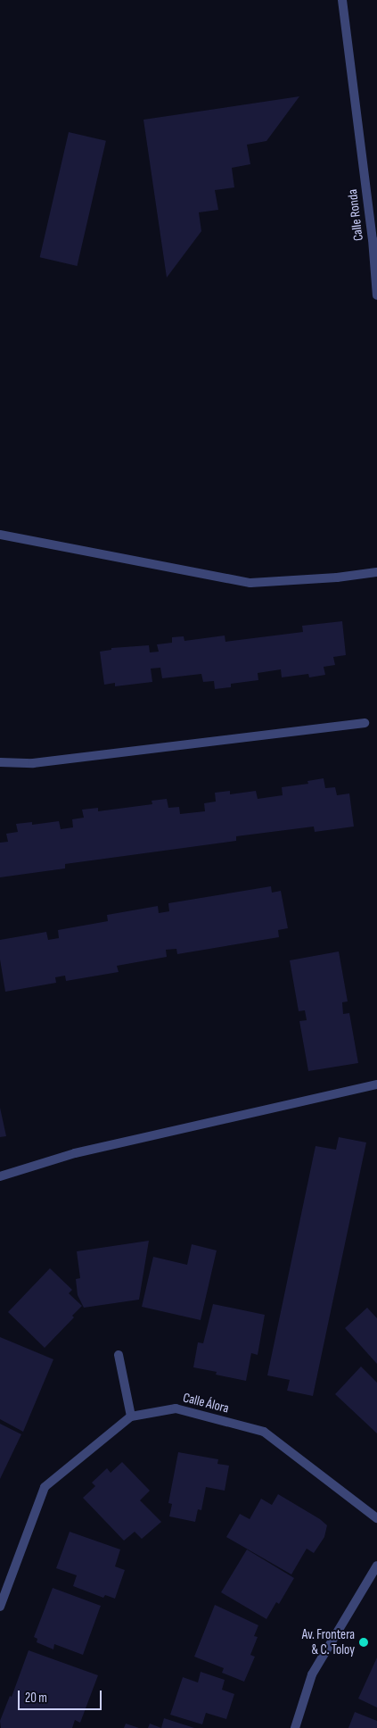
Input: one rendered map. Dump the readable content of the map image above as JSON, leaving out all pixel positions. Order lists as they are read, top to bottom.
{
  "streets": {
    "street": ["Calle Ronda", "Calle Álora"]
  },
  "places": ["Av. Frontera & C. Toloy"],
  "scale_bar": "20 m"
}
